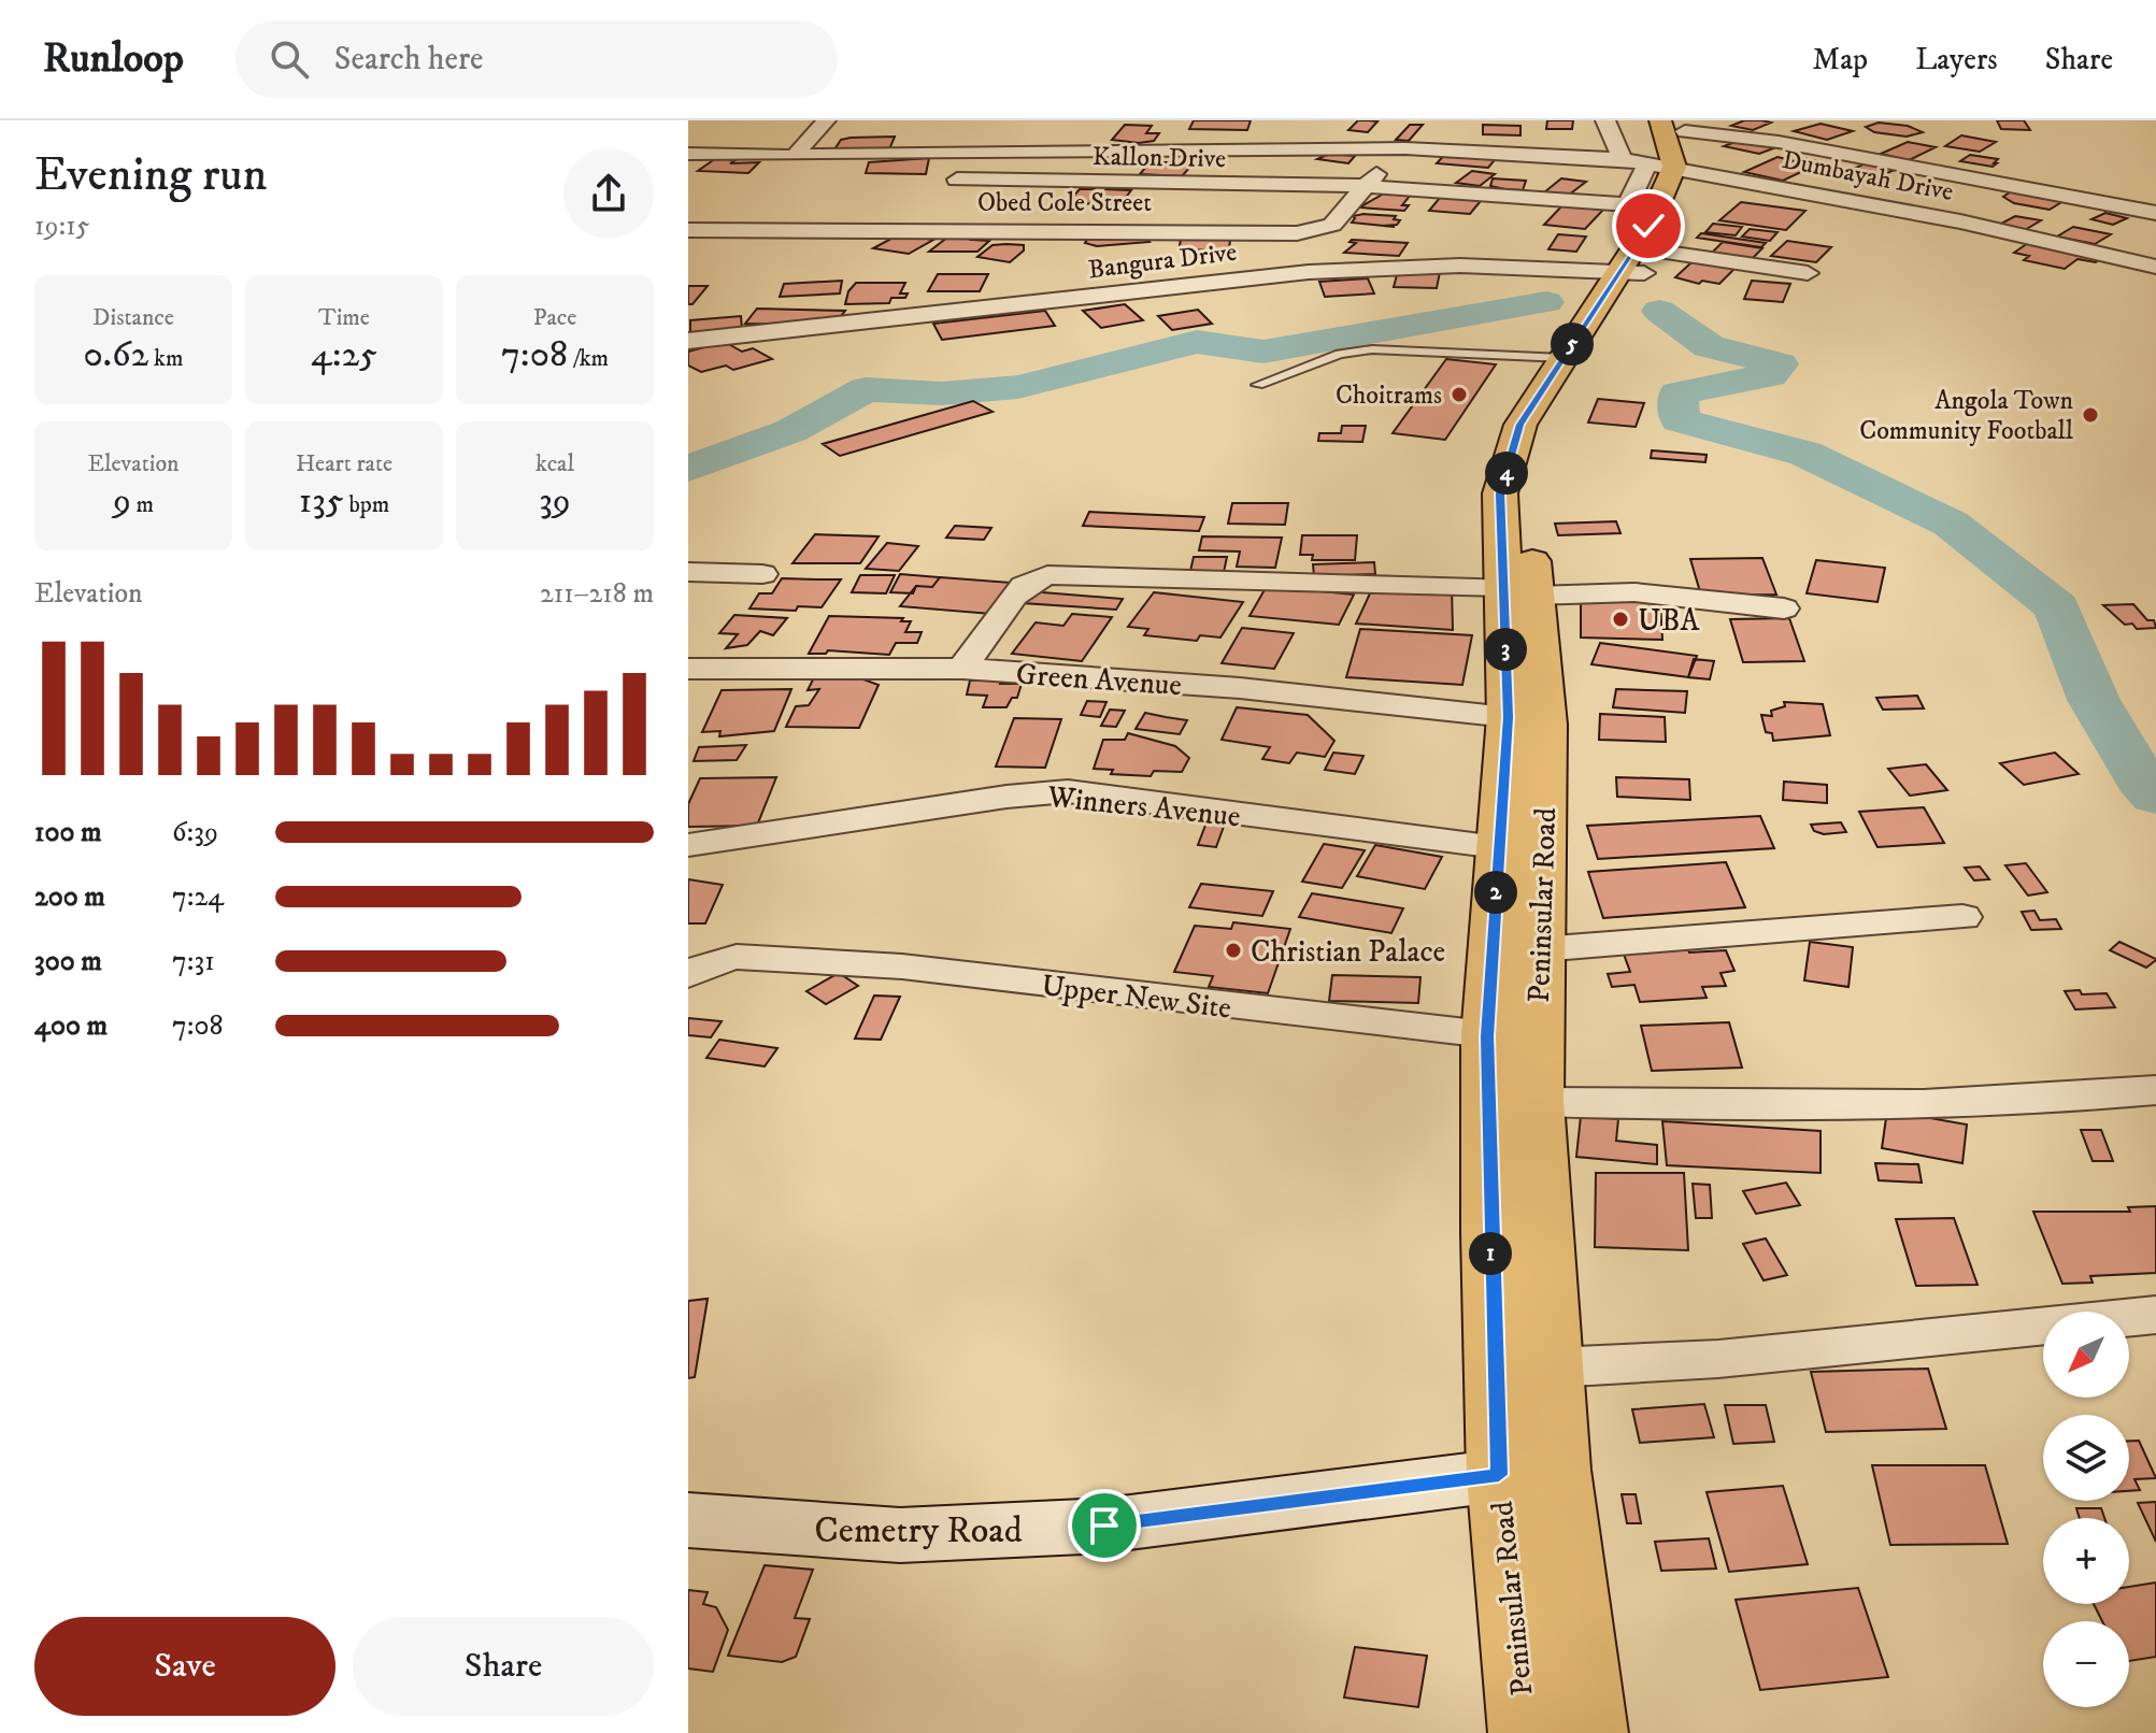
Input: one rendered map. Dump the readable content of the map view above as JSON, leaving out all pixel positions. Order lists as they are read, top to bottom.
{
  "streets": {
    "main road": ["Peninsular Road"],
    "street": [
      "Kallon Drive",
      "Dumbayah Drive",
      "Obed Cole Street",
      "Bangura Drive",
      "Green Avenue",
      "Winners Avenue",
      "Upper New Site",
      "Cemetry Road"
    ]
  },
  "crossings": [
    ["Kallon Drive", "Dumbayah Drive"],
    ["Kallon Drive", "Obed Cole Street"],
    ["Kallon Drive", "Peninsular Road"],
    ["Dumbayah Drive", "Obed Cole Street"],
    ["Dumbayah Drive", "Peninsular Road"],
    ["Bangura Drive", "Peninsular Road"],
    ["Green Avenue", "Peninsular Road"],
    ["Winners Avenue", "Peninsular Road"],
    ["Peninsular Road", "Upper New Site"],
    ["Peninsular Road", "Cemetry Road"]
  ],
  "places": [
    "Choitrams",
    "Angola Town Community Football",
    "UBA",
    "Christian Palace"
  ],
  "north": "bottom left",
  "page": {
    "header": "Runloop",
    "search": "Search here",
    "nav": ["Map", "Layers", "Share"],
    "heading": ["Evening run", "19:15"],
    "stats": [
      ["Distance", "0.62 km"],
      ["Time", "4:25"],
      ["Pace", "7:08 /km"],
      ["Elevation", "9 m"],
      ["Heart rate", "135 bpm"],
      ["kcal", "39"]
    ],
    "pins": [
      "5",
      "4",
      "3",
      "2",
      "1"
    ],
    "chart": ["Elevation", "211–218 m"],
    "list": [
      {
        "name": "100 m",
        "note": "6:39"
      },
      {
        "name": "200 m",
        "note": "7:24"
      },
      {
        "name": "300 m",
        "note": "7:31"
      },
      {
        "name": "400 m",
        "note": "7:08"
      }
    ],
    "map_buttons": ["+", "−"],
    "buttons": ["Save", "Share"]
  }
}
